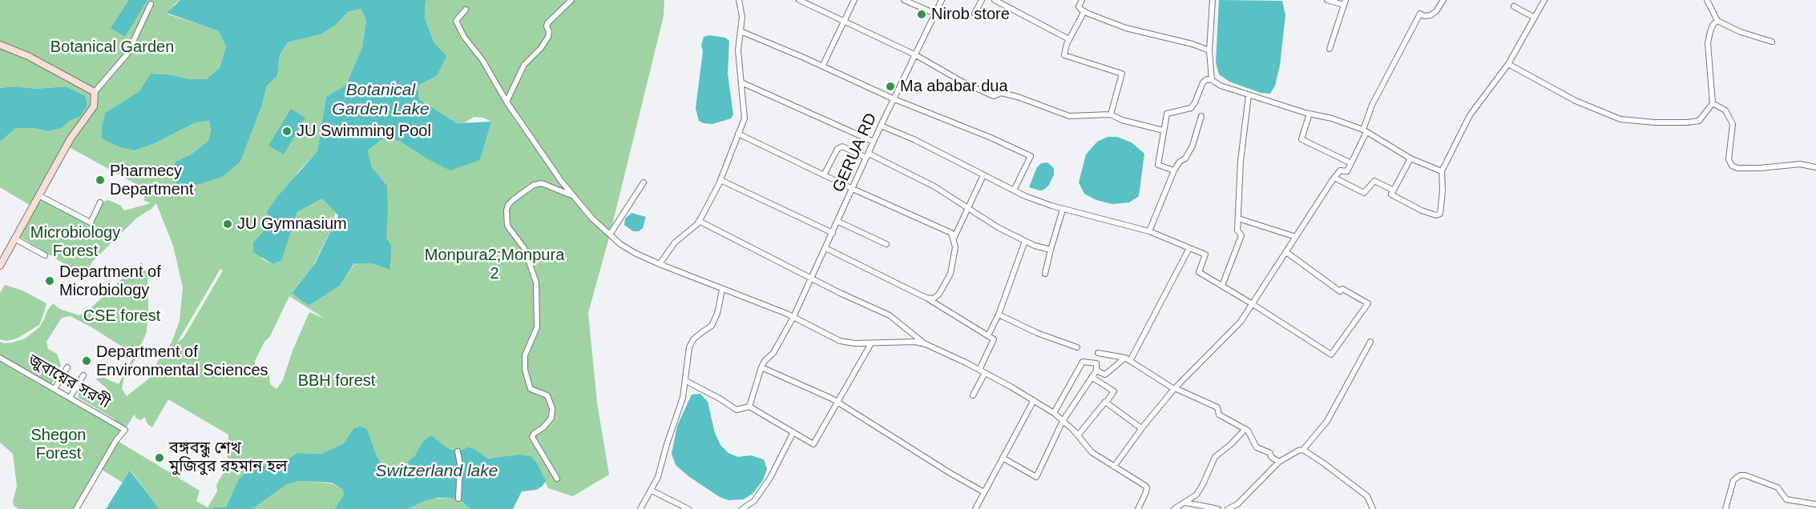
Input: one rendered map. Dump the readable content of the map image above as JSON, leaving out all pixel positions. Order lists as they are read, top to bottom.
{
  "streets": {
    "street": ["GERUA RD", "জুবায়ের সরণী"]
  },
  "water": ["Botanical Garden Lake", "Switzerland lake"],
  "parks": [
    "Botanical Garden",
    "Microbiology Forest",
    "Monpura2;Monpura 2",
    "CSE forest",
    "BBH forest",
    "Shegon Forest"
  ],
  "places": [
    "Nirob store",
    "Ma ababar dua",
    "JU Swimming Pool",
    "Pharmecy Department",
    "JU Gymnasium",
    "Department of Microbiology",
    "Department of Environmental Sciences",
    "বঙ্গবন্ধু শেখ মুজিবুর রহমান হল"
  ]
}
